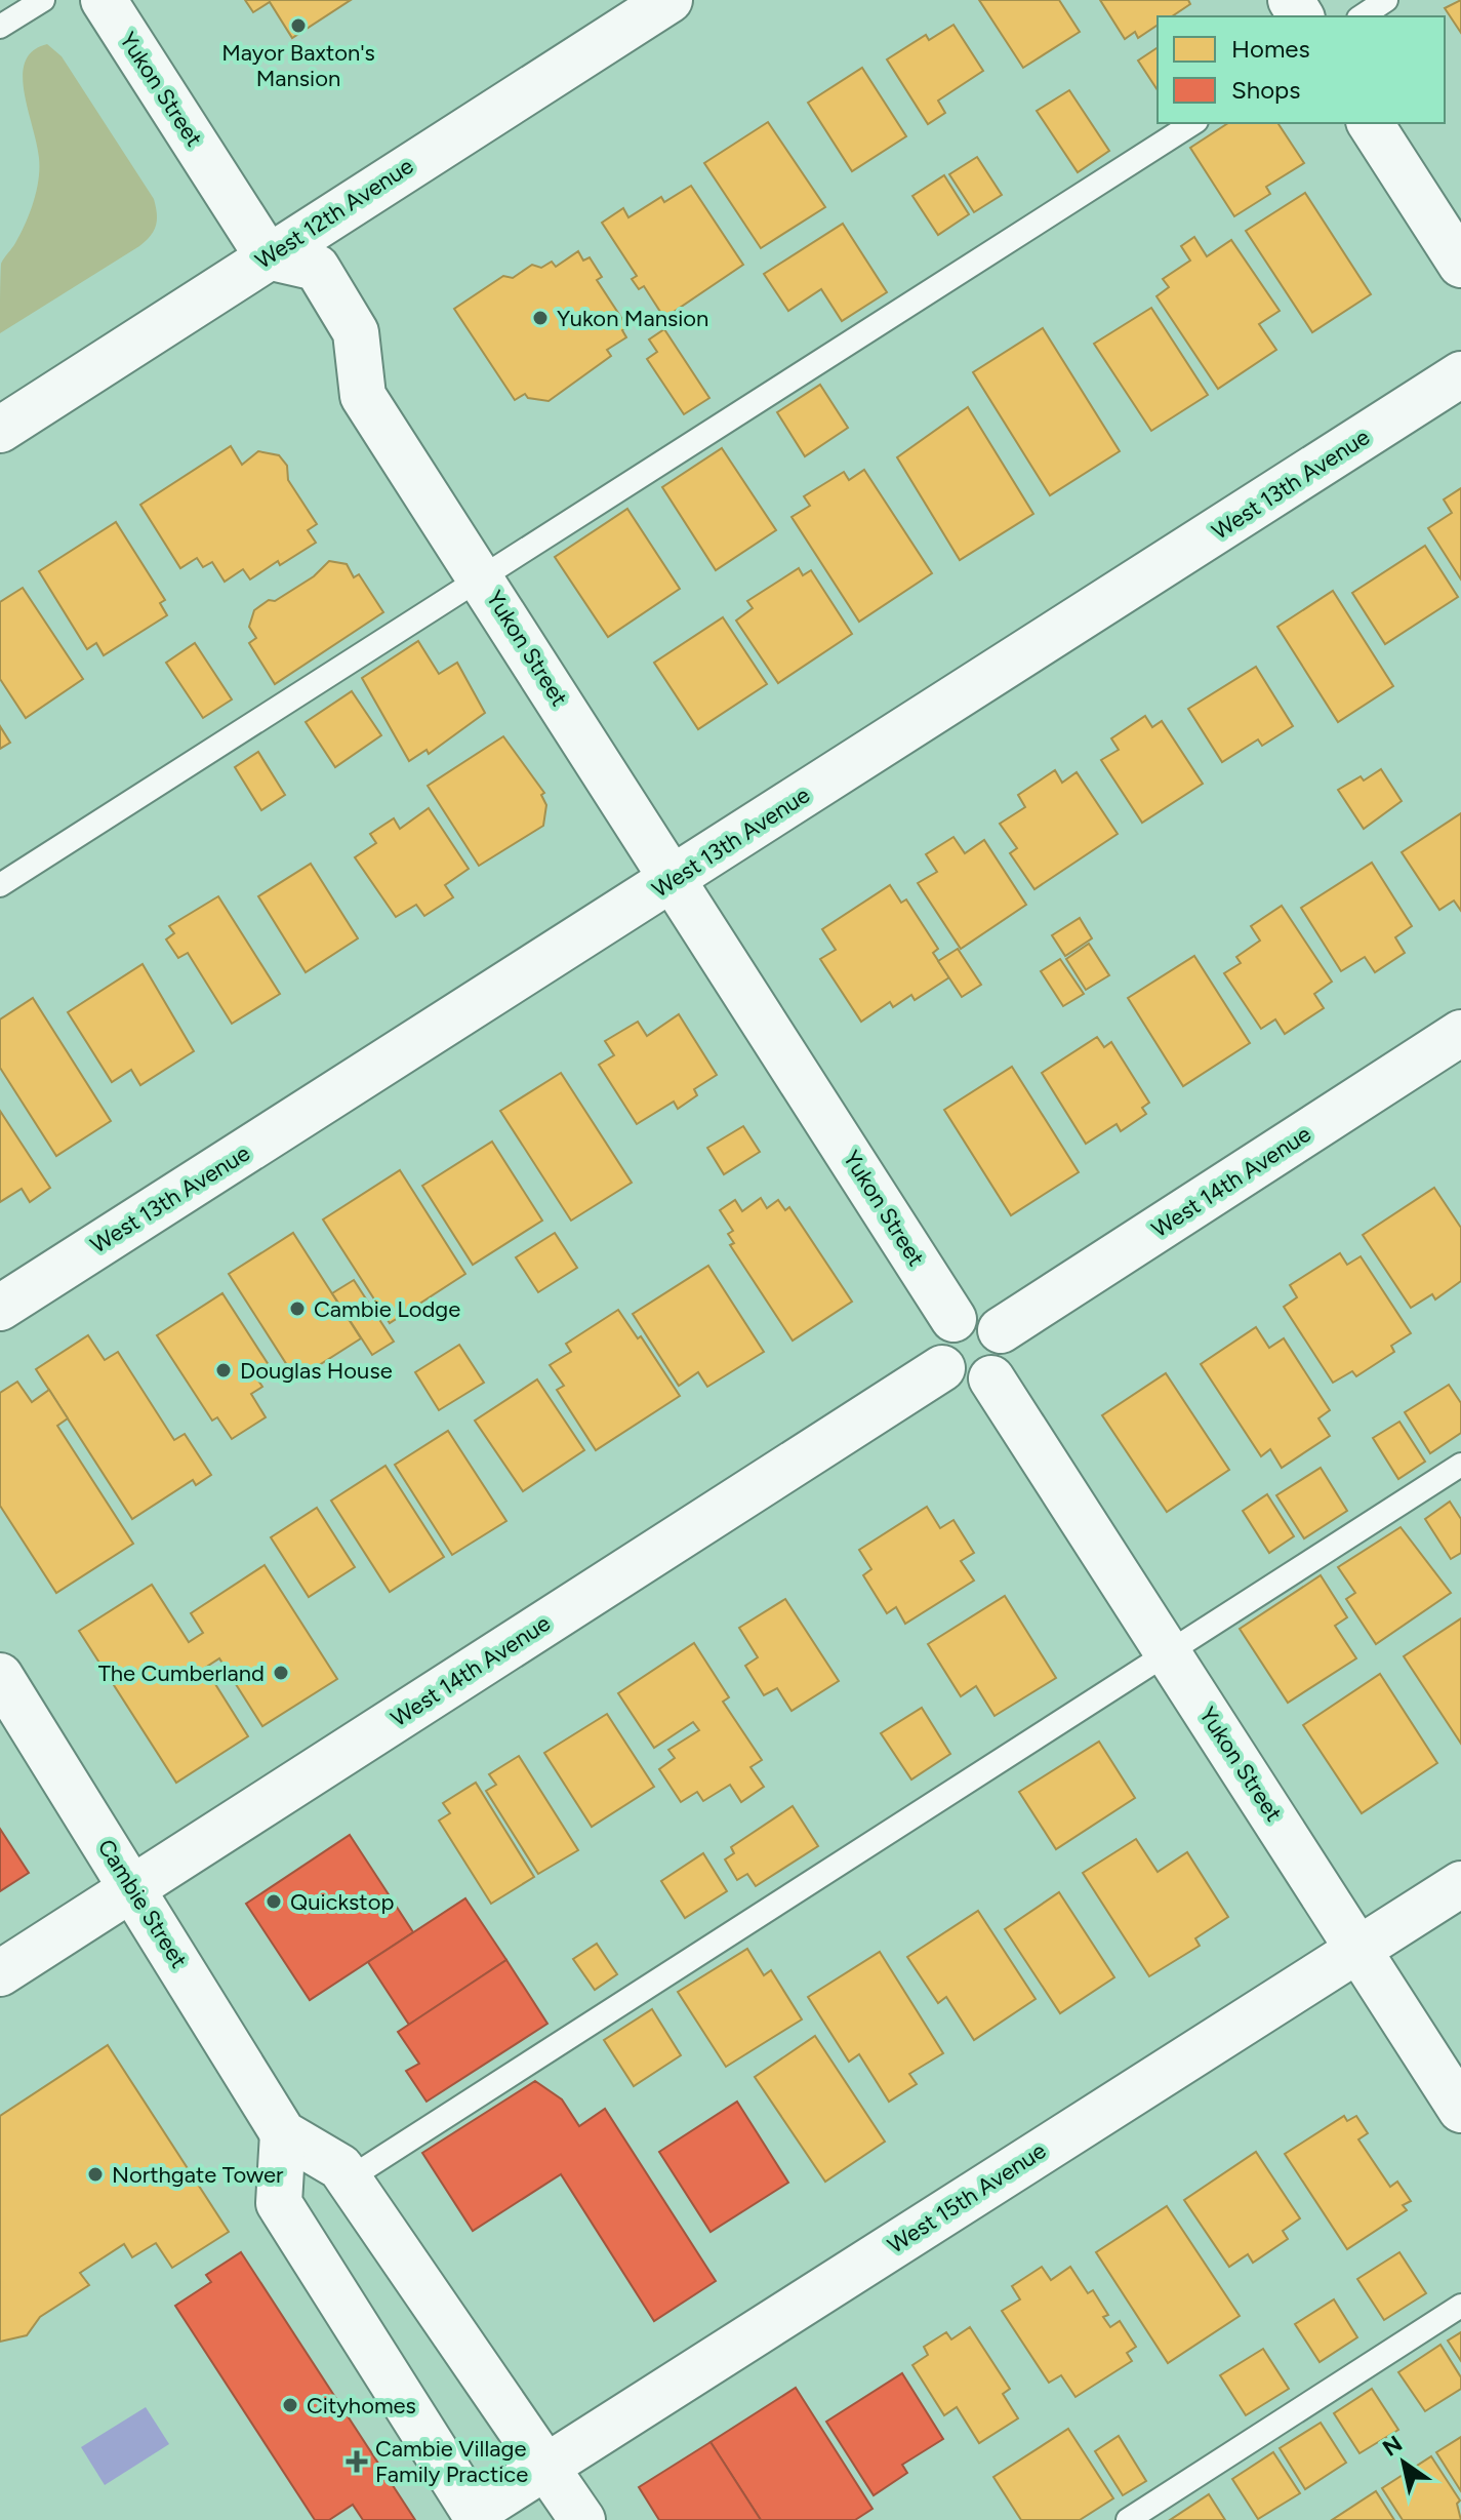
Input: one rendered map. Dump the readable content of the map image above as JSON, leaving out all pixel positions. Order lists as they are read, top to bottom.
{
  "streets": {
    "street": [
      "Yukon Street",
      "West 12th Avenue",
      "West 13th Avenue",
      "West 14th Avenue",
      "Cambie Street",
      "West 15th Avenue"
    ]
  },
  "crossings": [
    ["Yukon Street", "West 12th Avenue"],
    ["Yukon Street", "West 13th Avenue"],
    ["Yukon Street", "West 14th Avenue"],
    ["Yukon Street", "West 15th Avenue"],
    ["West 14th Avenue", "Cambie Street"],
    ["Cambie Street", "West 15th Avenue"]
  ],
  "places": {
    "other": [
      "Mayor Baxton's Mansion",
      "Yukon Mansion",
      "Cambie Lodge",
      "Douglas House",
      "The Cumberland",
      "Quickstop",
      "Northgate Tower",
      "Cityhomes"
    ],
    "health": ["Cambie Village Family Practice"]
  },
  "legend": ["Homes", "Shops"],
  "north": "top left"
}
